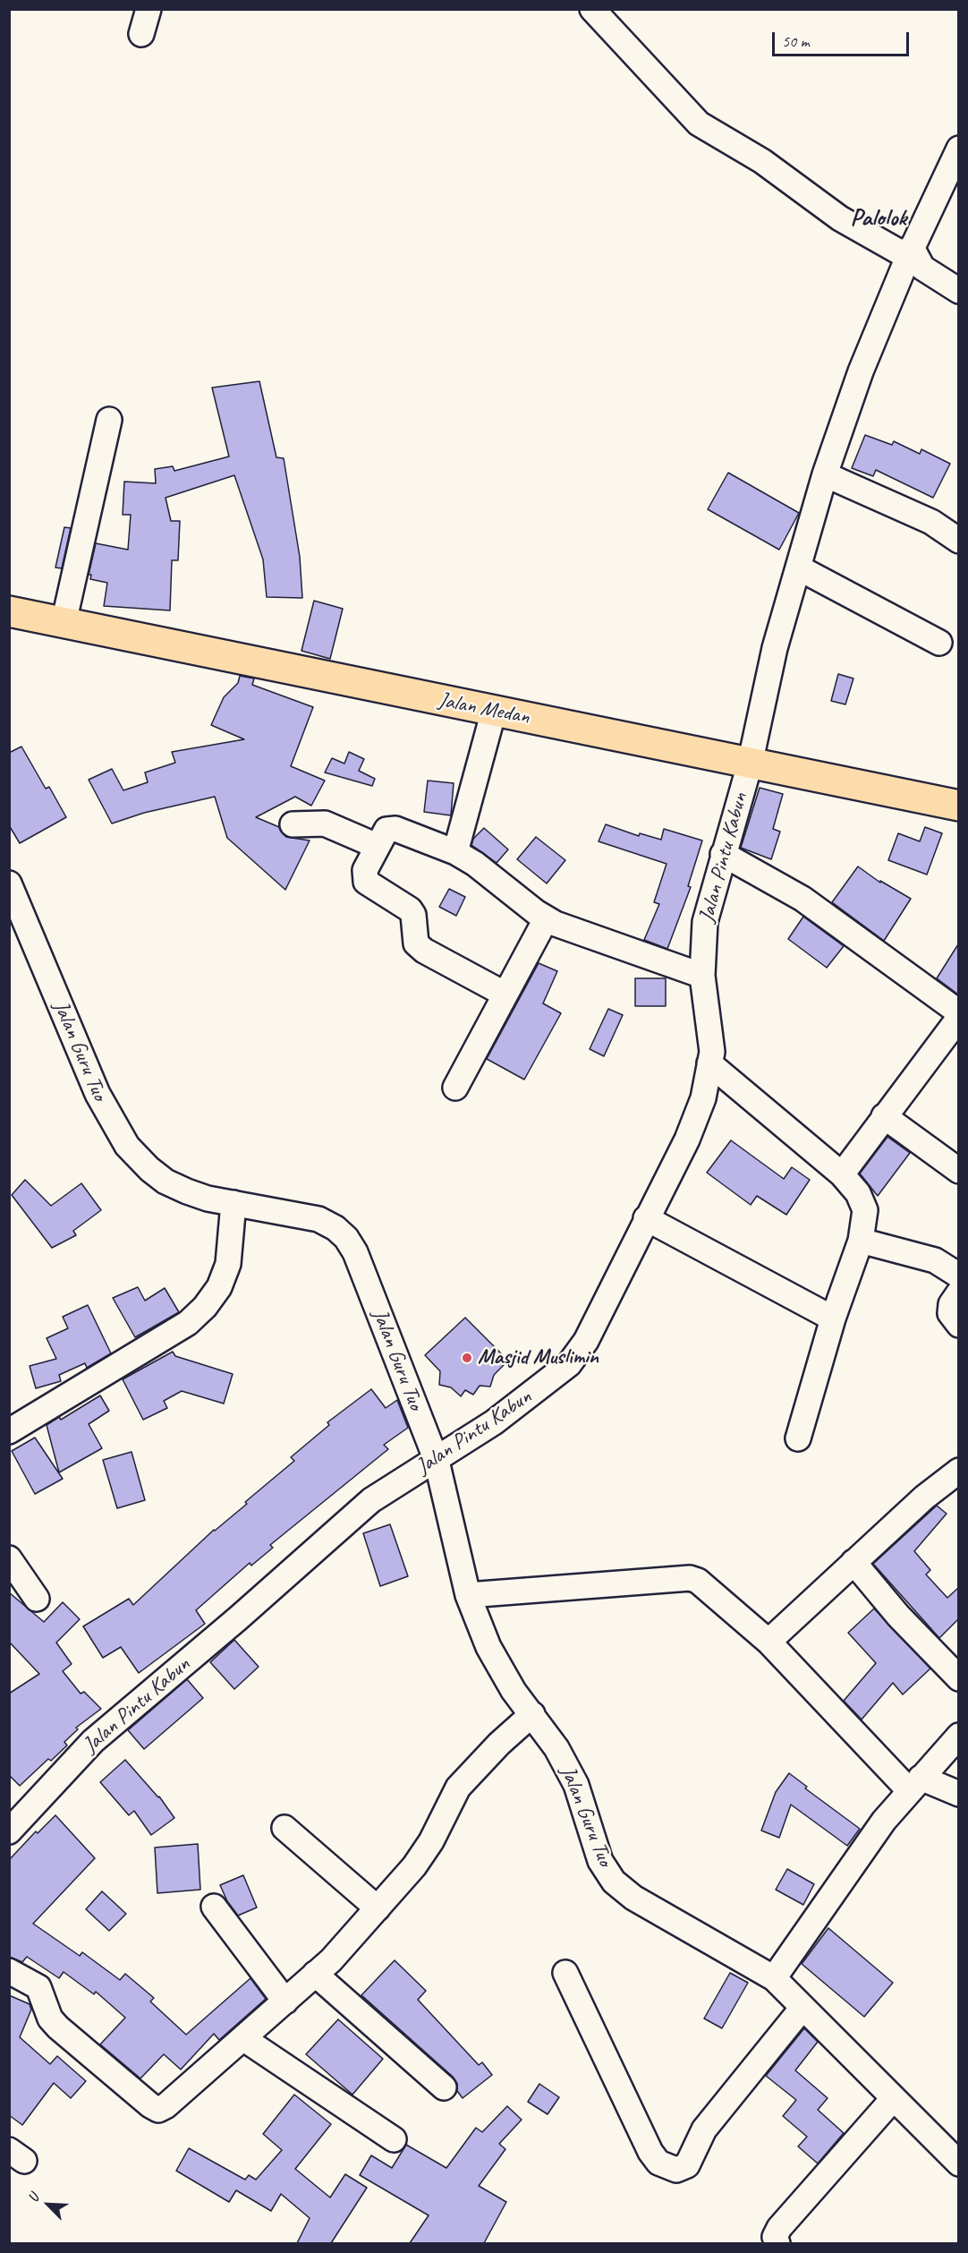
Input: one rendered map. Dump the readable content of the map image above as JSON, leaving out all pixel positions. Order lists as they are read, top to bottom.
{
  "streets": {
    "main road": ["Jalan Medan"],
    "street": ["Jalan Pintu Kabun", "Jalan Guru Tuo"]
  },
  "crossings": [
    ["Jalan Medan", "Jalan Pintu Kabun"],
    ["Jalan Pintu Kabun", "Jalan Guru Tuo"]
  ],
  "districts": ["Palolok"],
  "places": ["Masjid Muslimin"],
  "scale_bar": "50 m",
  "north": "top left"
}
